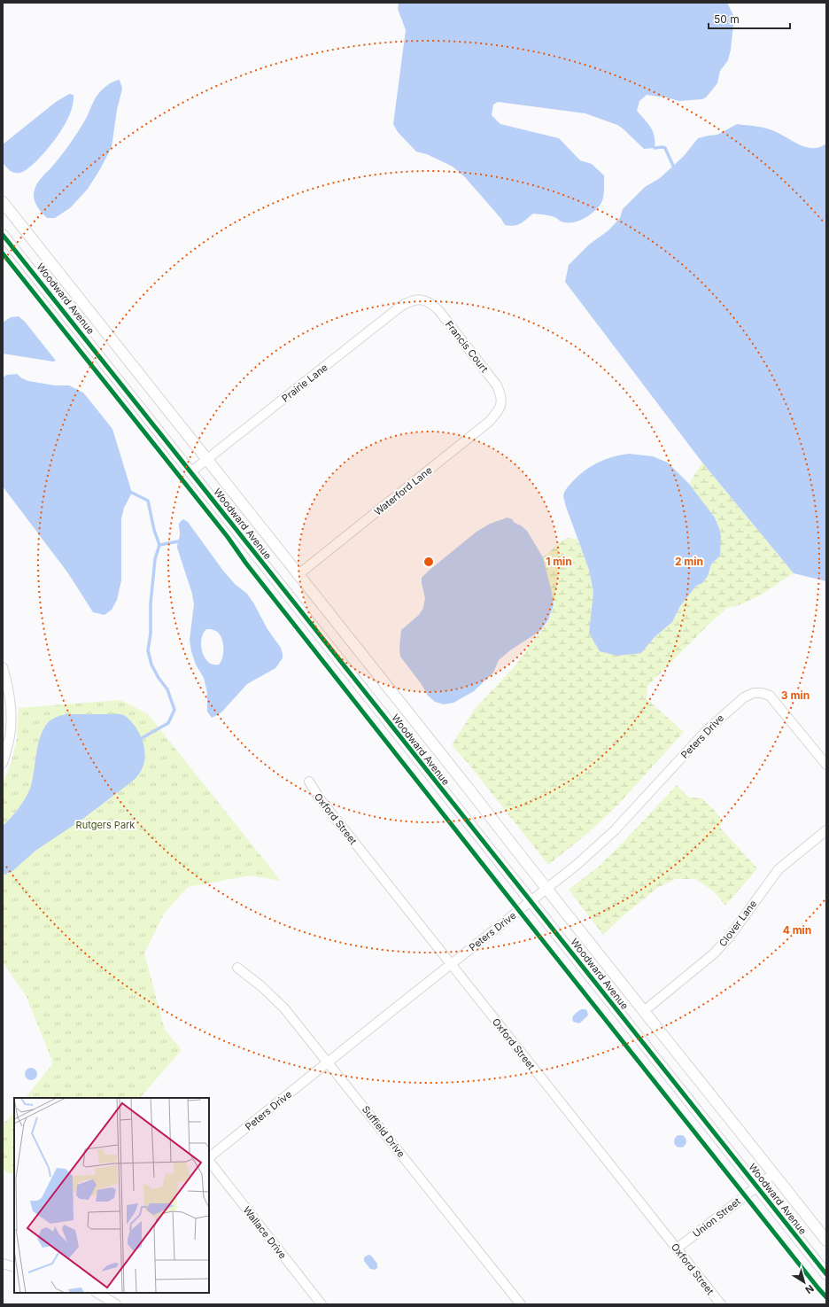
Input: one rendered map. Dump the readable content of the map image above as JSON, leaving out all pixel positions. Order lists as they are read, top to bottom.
{
  "streets": {
    "street": [
      "Woodward Avenue",
      "Francis Court",
      "Prairie Lane",
      "Waterford Lane",
      "Peters Drive",
      "Oxford Street",
      "Clover Lane",
      "Suffield Drive",
      "Union Street",
      "Wallace Drive"
    ]
  },
  "crossings": [
    ["Woodward Avenue", "Prairie Lane"],
    ["Woodward Avenue", "Waterford Lane"],
    ["Woodward Avenue", "Peters Drive"],
    ["Woodward Avenue", "Clover Lane"],
    ["Woodward Avenue", "Union Street"],
    ["Francis Court", "Prairie Lane"],
    ["Francis Court", "Waterford Lane"],
    ["Peters Drive", "Oxford Street"],
    ["Peters Drive", "Suffield Drive"],
    ["Oxford Street", "Union Street"]
  ],
  "parks": ["Rutgers Park"],
  "scale_bar": "50 m",
  "north": "bottom right",
  "rings": [
    "1 min",
    "2 min",
    "3 min",
    "4 min"
  ]
}
